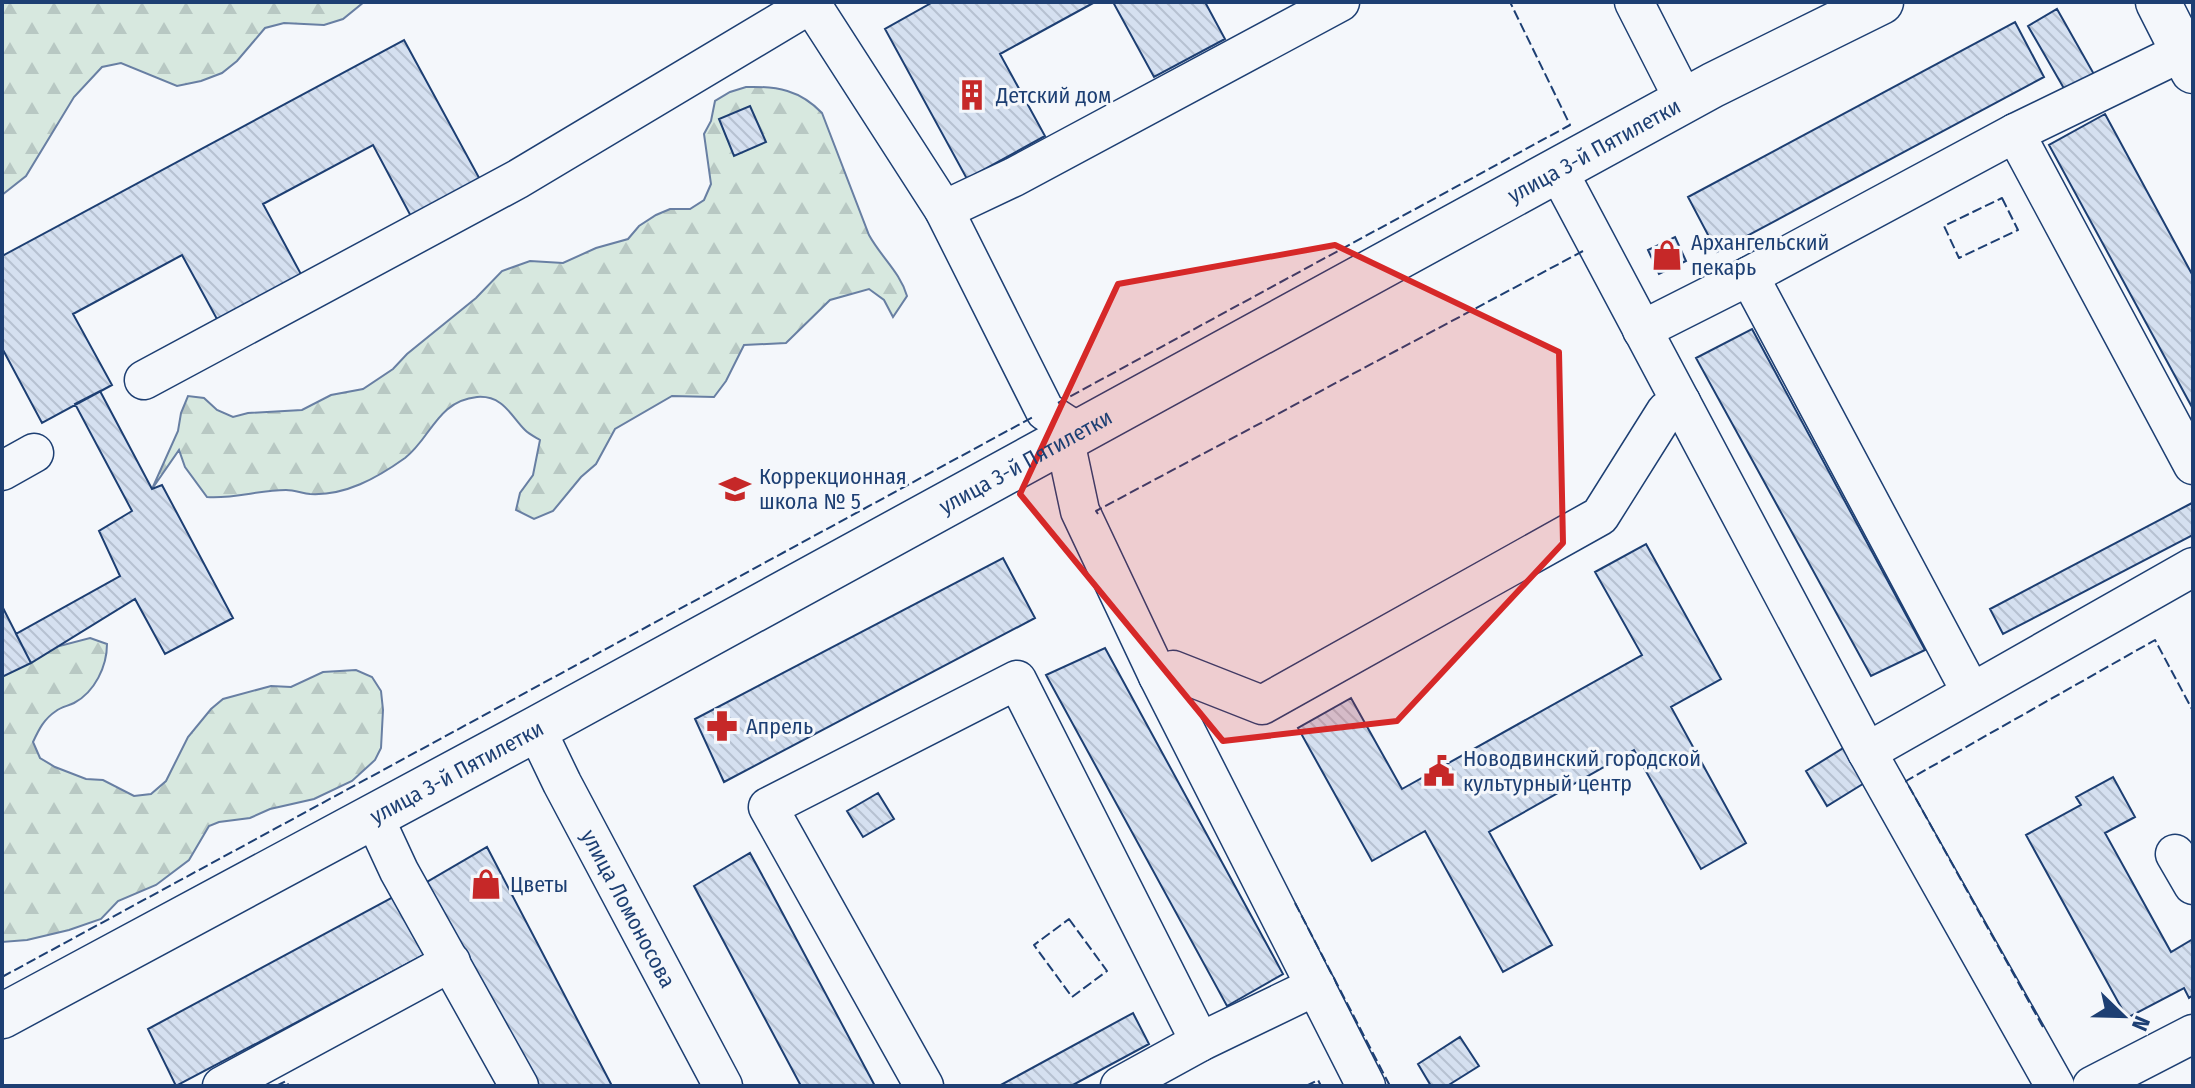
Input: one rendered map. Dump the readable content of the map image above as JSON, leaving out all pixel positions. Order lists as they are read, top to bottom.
{
  "streets": {
    "main road": ["улица 3-й Пятилетки"],
    "street": ["улица Ломоносова"]
  },
  "crossings": [
    ["улица 3-й Пятилетки", "улица Ломоносова"]
  ],
  "places": {
    "building": ["Детский дом"],
    "shop": ["Архангельский пекарь", "Цветы"],
    "school or university": ["Коррекционная школа № 5"],
    "pharmacy": ["Апрель"],
    "public building": ["Новодвинский городской культурный центр"]
  },
  "north": "bottom right"
}
